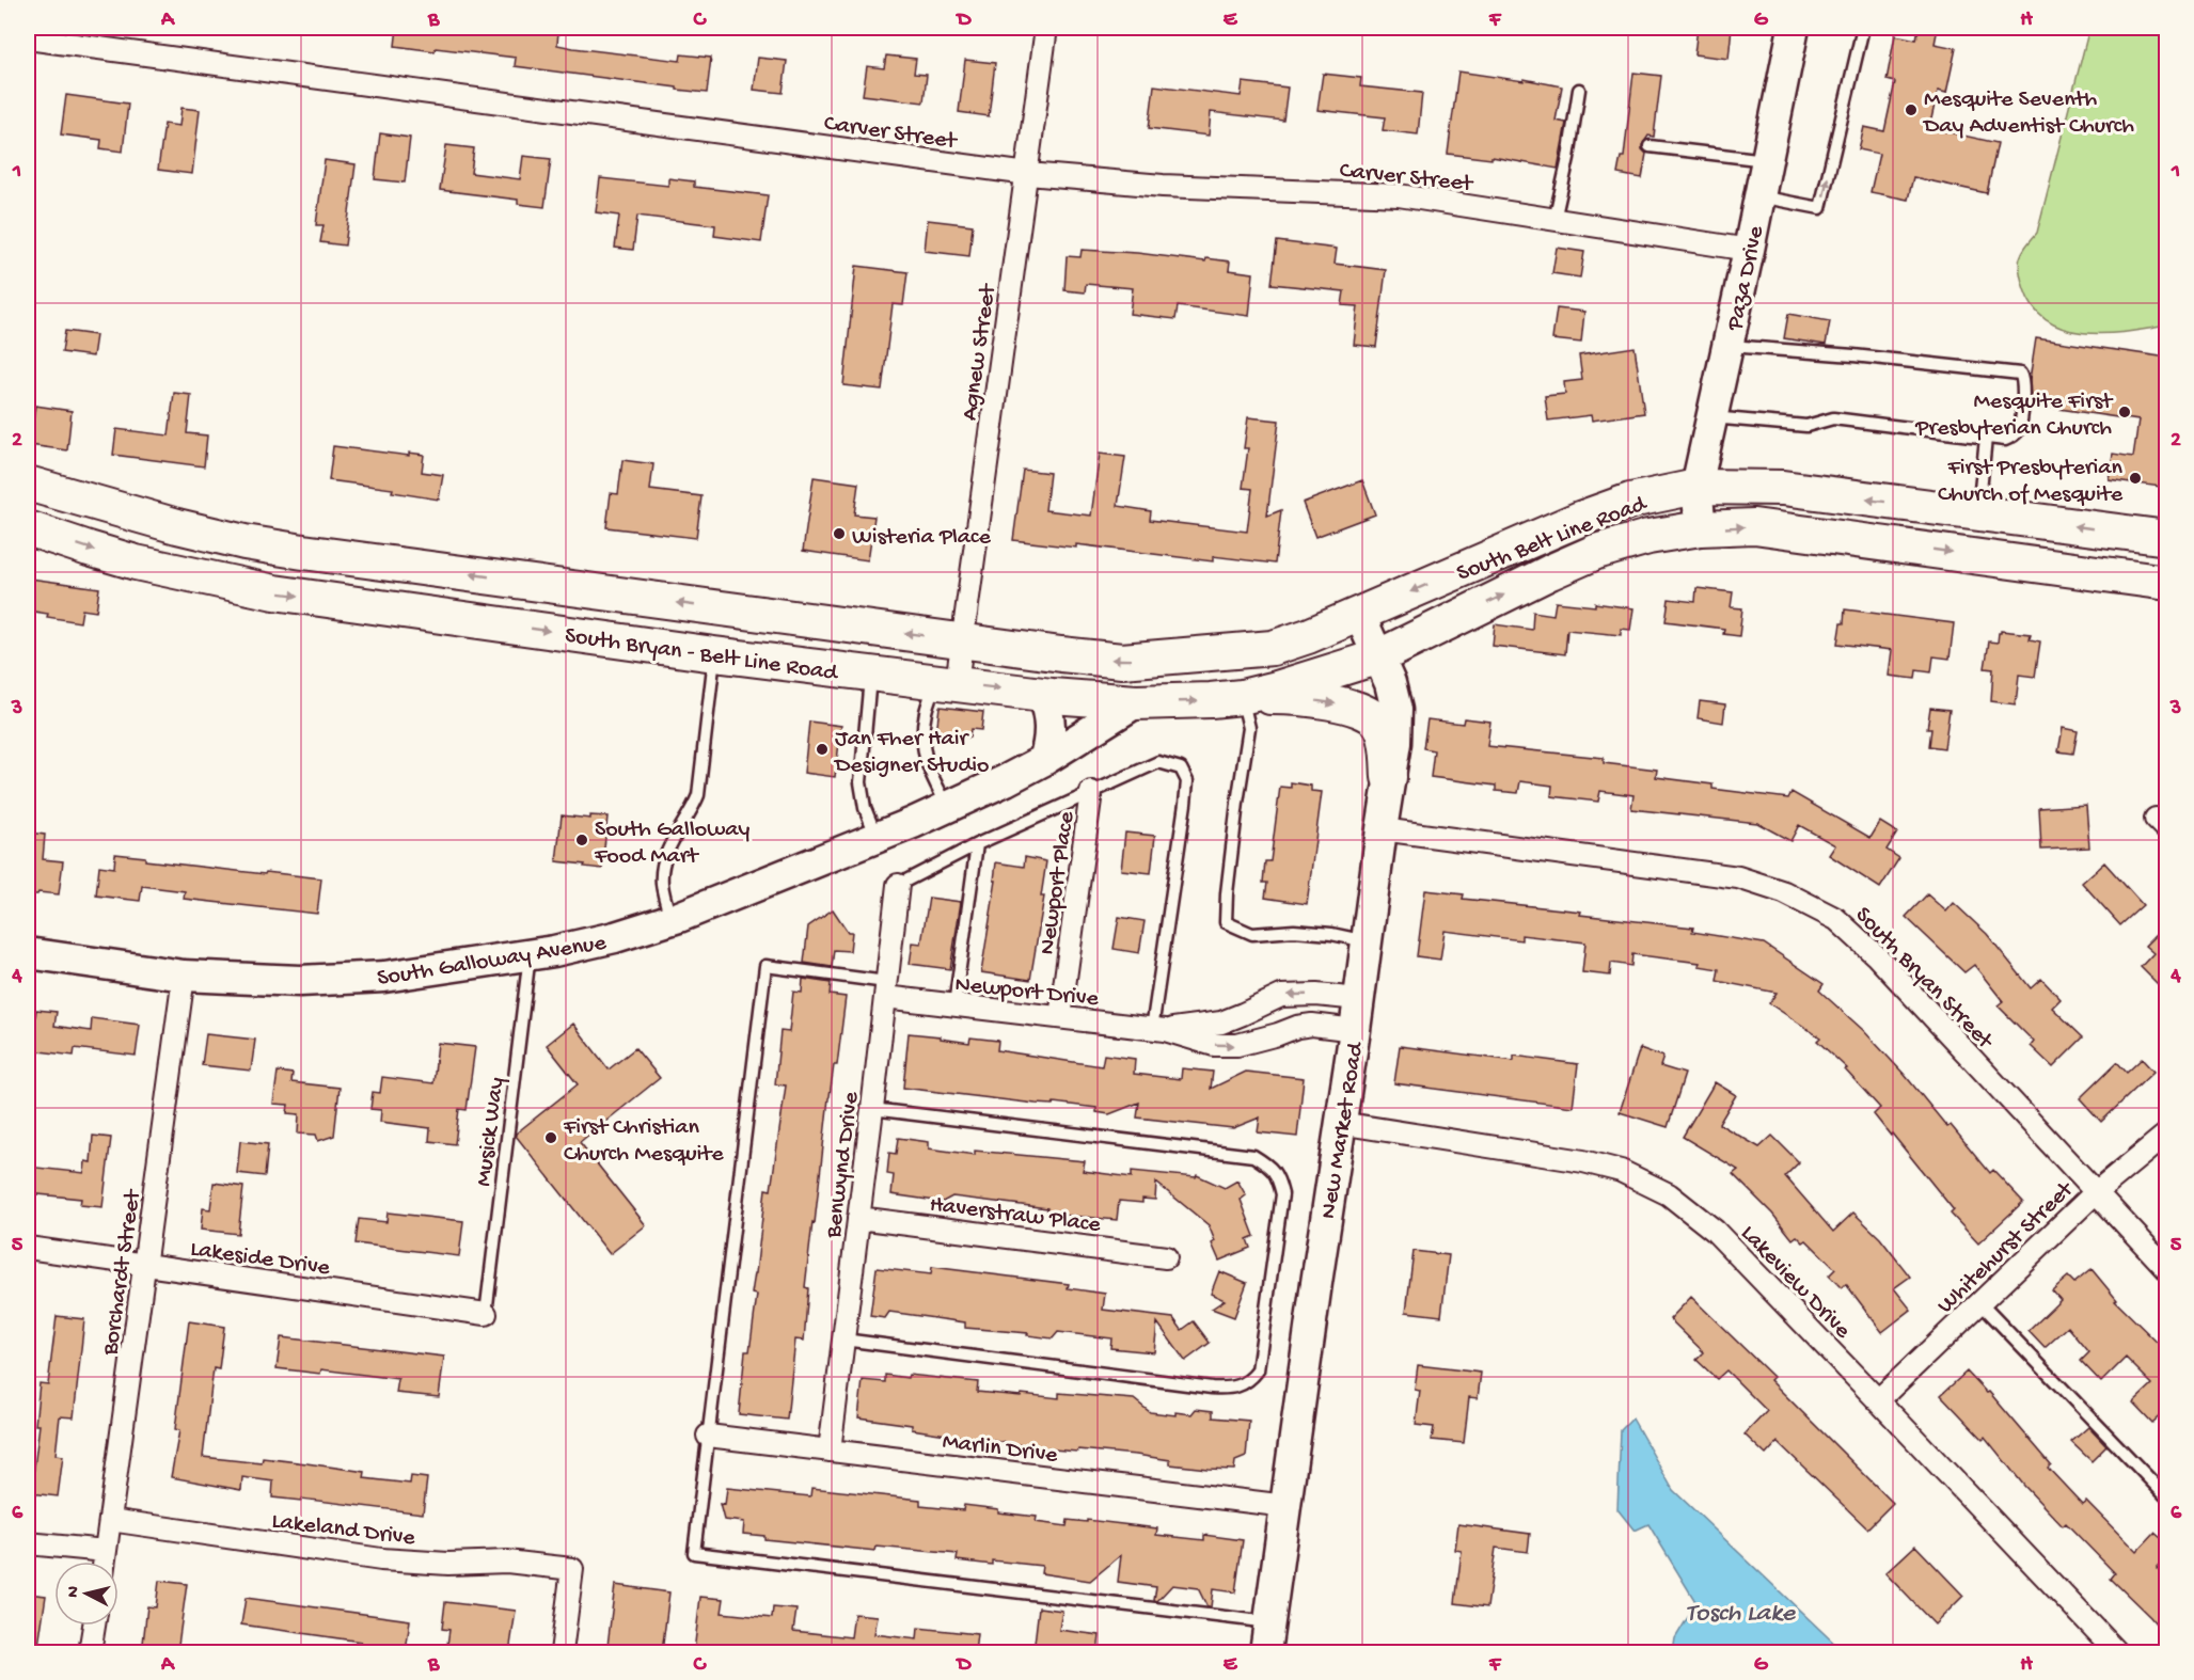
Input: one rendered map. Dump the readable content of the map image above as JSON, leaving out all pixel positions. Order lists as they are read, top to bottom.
{
  "streets": {
    "main road": ["South Belt Line Road", "South Bryan - Belt Line Road"],
    "street": [
      "Carver Street",
      "Paza Drive",
      "Agnew Street",
      "Newport Place",
      "South Galloway Avenue",
      "South Bryan Street",
      "Newport Drive",
      "New Market Road",
      "Benwynd Drive",
      "Haverstraw Place",
      "Whitehurst Street",
      "Lakeside Drive",
      "Borchardt Street",
      "Lakeview Drive",
      "Marlin Drive",
      "Lakeland Drive"
    ],
    "lane": ["Musick Way"]
  },
  "crossings": [
    ["Carver Street", "Paza Drive"],
    ["Carver Street", "Agnew Street"],
    ["Paza Drive", "South Belt Line Road"],
    ["Agnew Street", "South Bryan - Belt Line Road"],
    ["Agnew Street", "South Galloway Avenue"],
    ["South Belt Line Road", "South Bryan - Belt Line Road"],
    ["South Belt Line Road", "New Market Road"],
    ["South Bryan - Belt Line Road", "South Galloway Avenue"],
    ["South Bryan - Belt Line Road", "New Market Road"],
    ["Newport Place", "Newport Drive"],
    ["South Galloway Avenue", "Musick Way"],
    ["South Galloway Avenue", "Borchardt Street"],
    ["South Bryan Street", "New Market Road"],
    ["South Bryan Street", "Whitehurst Street"],
    ["Newport Drive", "New Market Road"],
    ["Newport Drive", "Benwynd Drive"],
    ["New Market Road", "Lakeview Drive"],
    ["New Market Road", "Marlin Drive"],
    ["Musick Way", "Lakeside Drive"],
    ["Benwynd Drive", "Haverstraw Place"],
    ["Benwynd Drive", "Marlin Drive"],
    ["Whitehurst Street", "Lakeview Drive"],
    ["Lakeside Drive", "Borchardt Street"],
    ["Borchardt Street", "Lakeland Drive"]
  ],
  "water": ["Tosch Lake"],
  "places": [
    "Mesquite Seventh Day Adventist Church",
    "Mesquite First Presbyterian Church",
    "First Presbyterian Church of Mesquite",
    "Wisteria Place",
    "Jan Fher Hair Designer Studio",
    "South Galloway Food Mart",
    "First Christian Church Mesquite"
  ],
  "north": "left",
  "grid": {
    "columns": [
      "A",
      "B",
      "C",
      "D",
      "E",
      "F",
      "G",
      "H"
    ],
    "rows": [
      "1",
      "2",
      "3",
      "4",
      "5",
      "6"
    ]
  }
}
